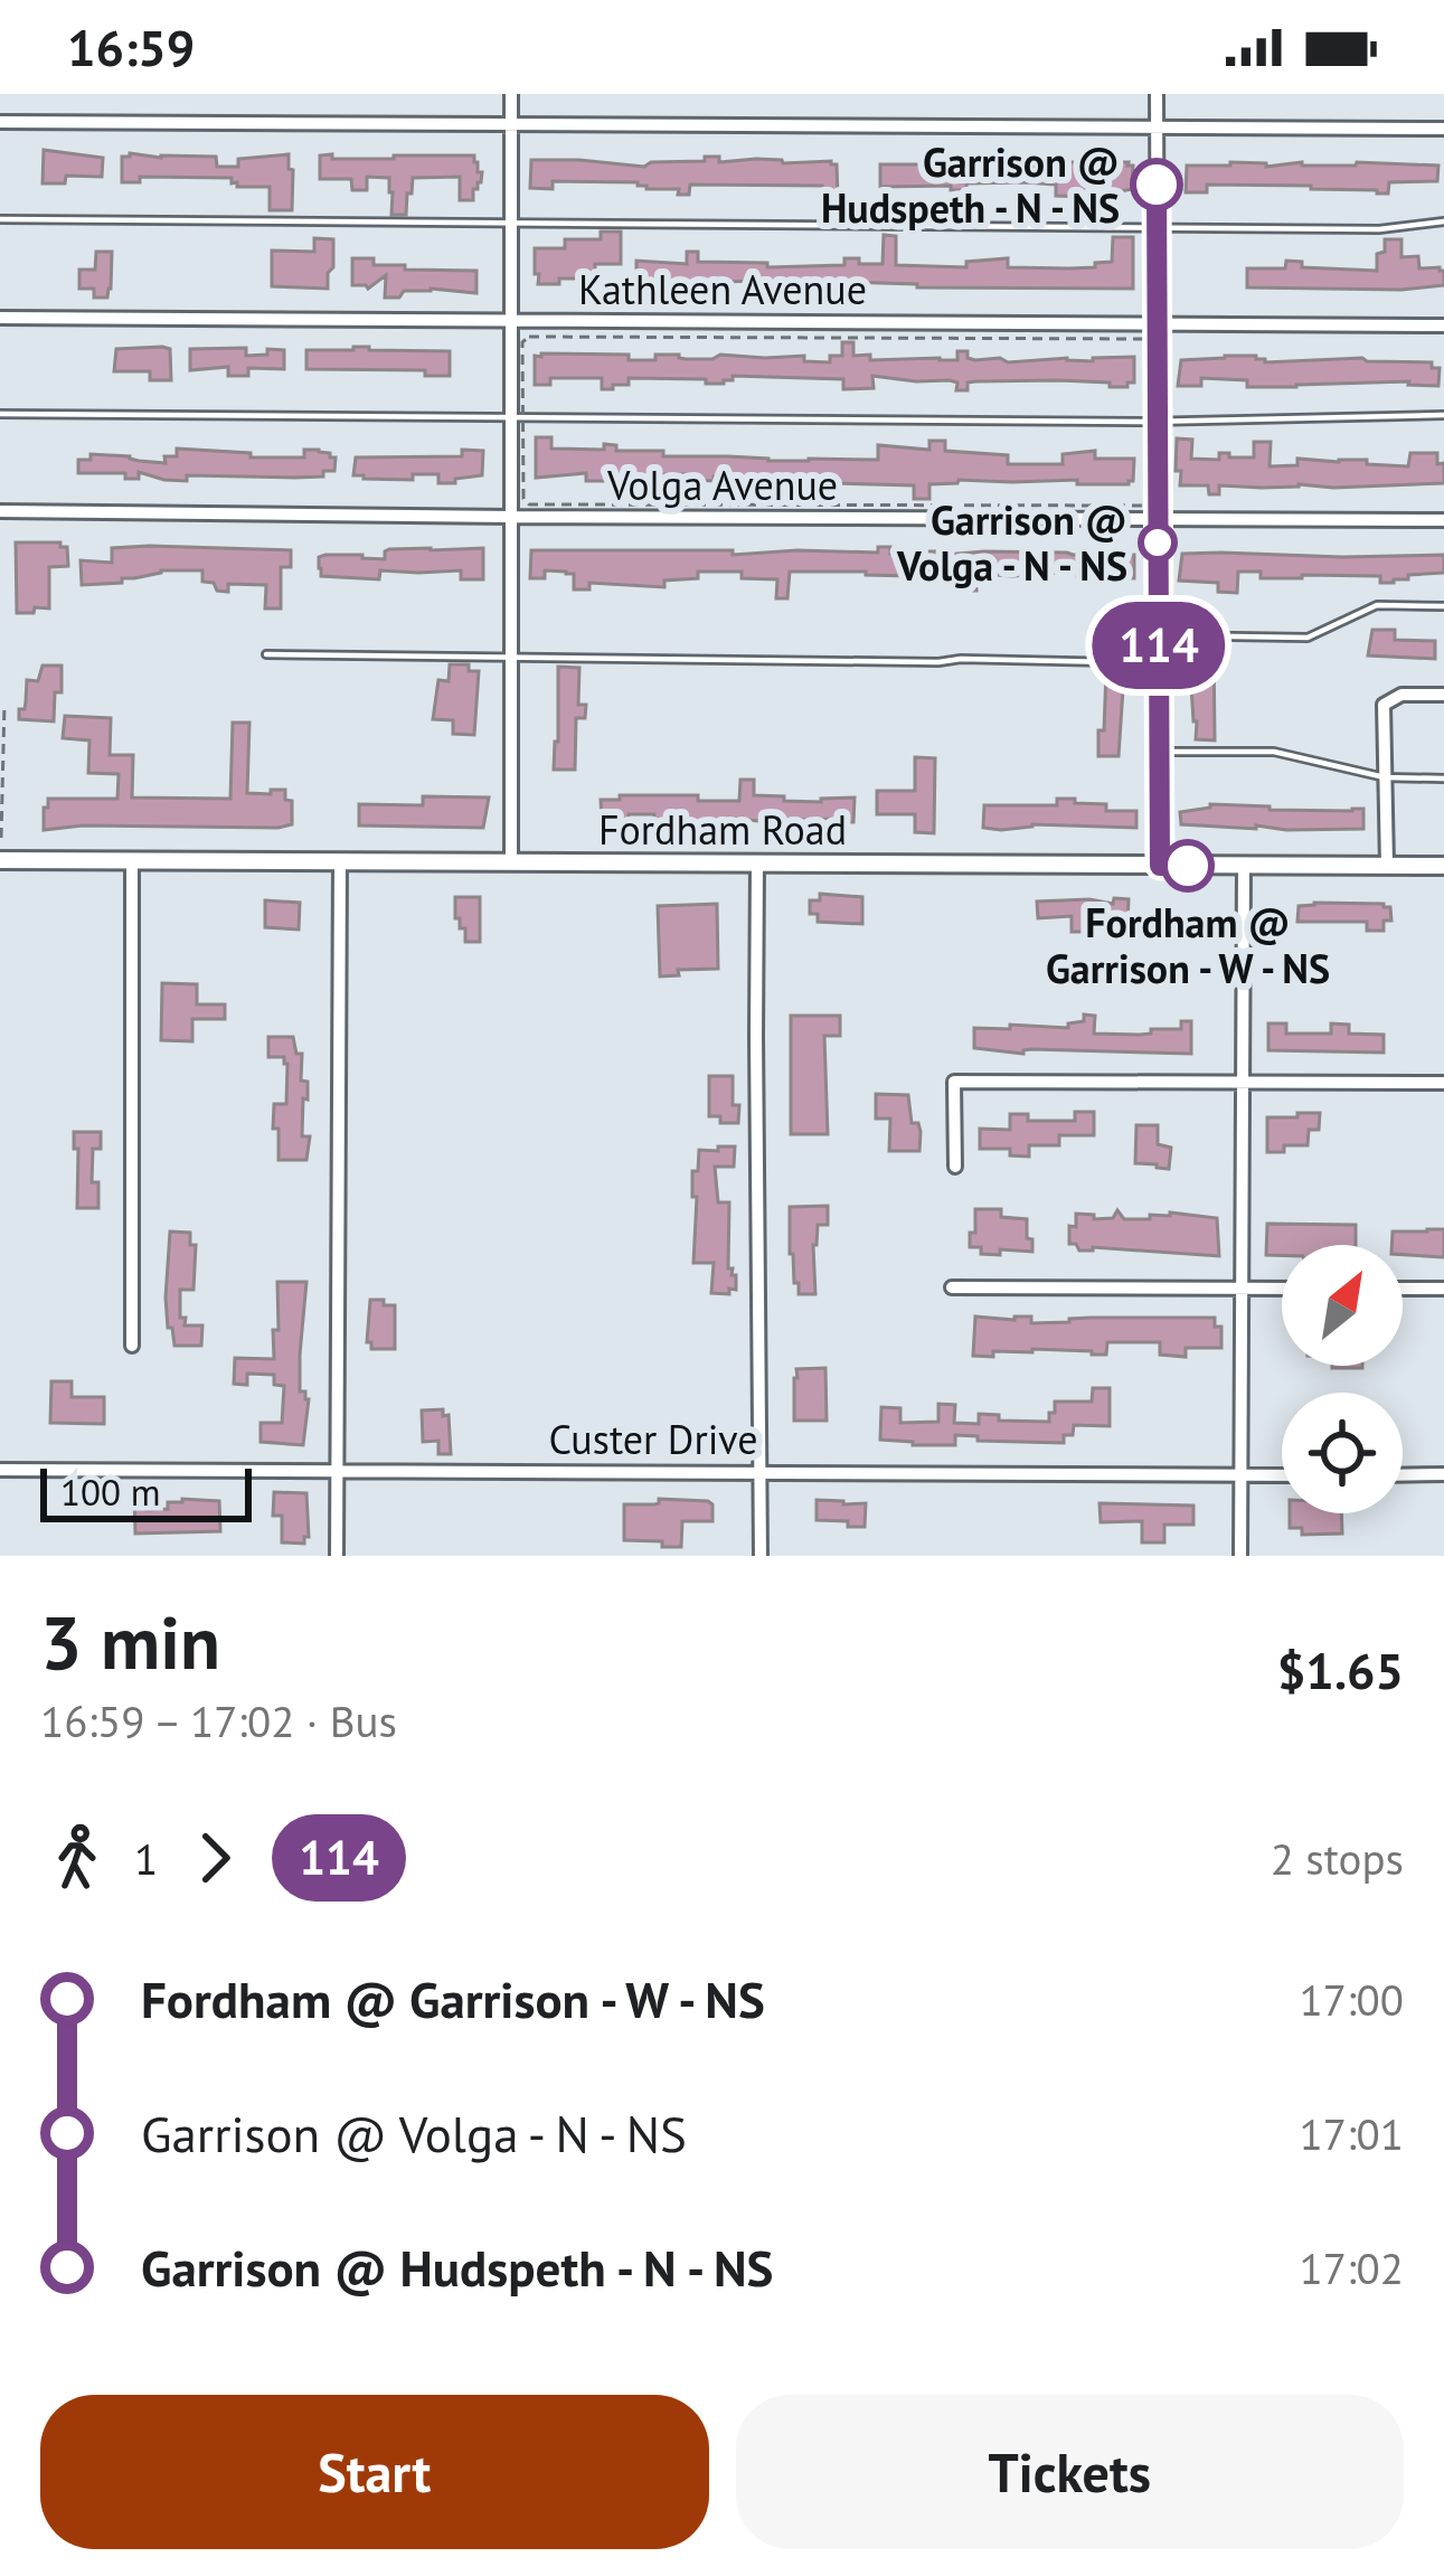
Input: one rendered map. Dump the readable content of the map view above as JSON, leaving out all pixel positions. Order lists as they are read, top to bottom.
{
  "streets": {
    "street": [
      "Kathleen Avenue",
      "Volga Avenue",
      "Fordham Road",
      "Custer Drive"
    ]
  },
  "places": ["Garrison @ Hudspeth - N - NS", "Garrison @ Volga - N - NS", "Fordham @ Garrison - W - NS"],
  "lines": ["bus line 114"],
  "scale_bar": "100 m",
  "north": "top right",
  "page": {
    "status": "16:59",
    "on_map": "114",
    "scale": "100 m",
    "heading": ["3 min", "16:59 – 17:02 · Bus", "$1.65"],
    "legs": ["1", "114", "2 stops"],
    "list": [
      {
        "name": "Fordham @ Garrison - W - NS",
        "value": "17:00"
      },
      {
        "name": "Garrison @ Volga - N - NS",
        "value": "17:01"
      },
      {
        "name": "Garrison @ Hudspeth - N - NS",
        "value": "17:02"
      }
    ],
    "buttons": ["Start", "Tickets"]
  }
}
